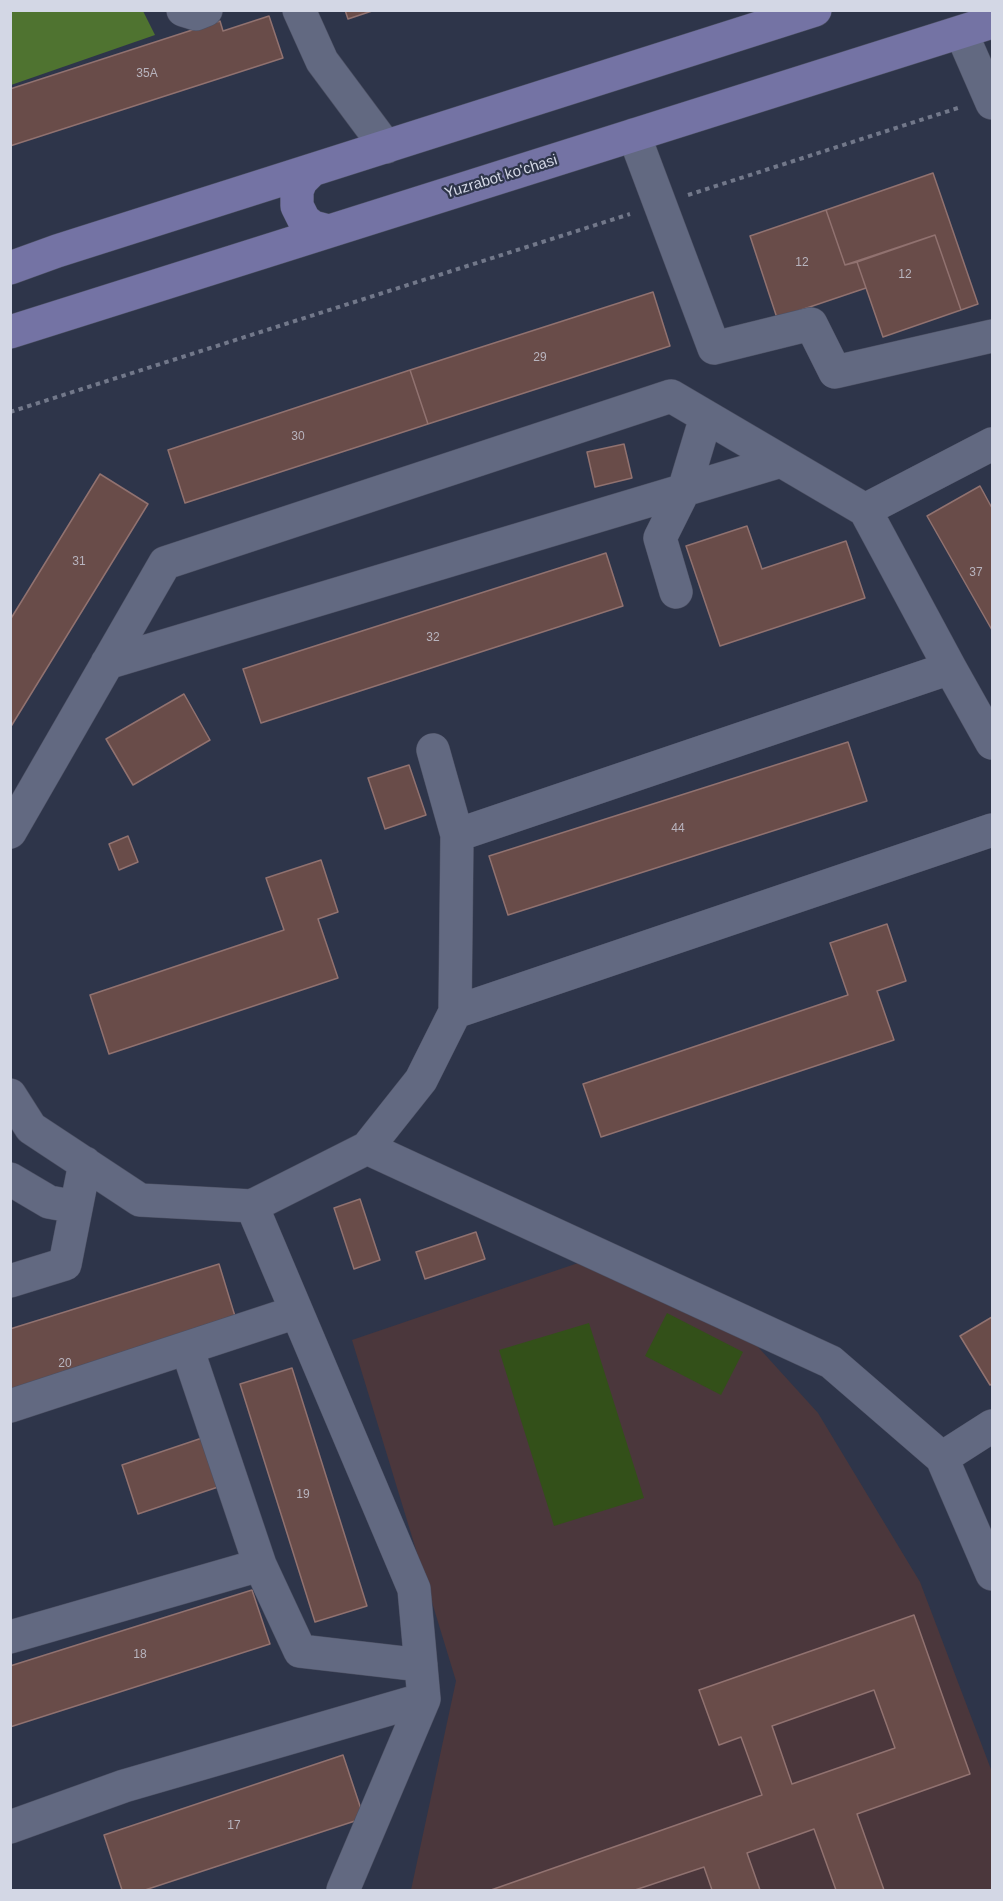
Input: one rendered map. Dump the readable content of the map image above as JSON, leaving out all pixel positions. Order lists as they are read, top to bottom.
{
  "streets": {
    "main road": ["Yuzrabot ko'chasi"]
  },
  "house_numbers": [
    "35A",
    "12",
    "12",
    "29",
    "30",
    "31",
    "37",
    "32",
    "44",
    "20",
    "19",
    "18",
    "17"
  ]
}
